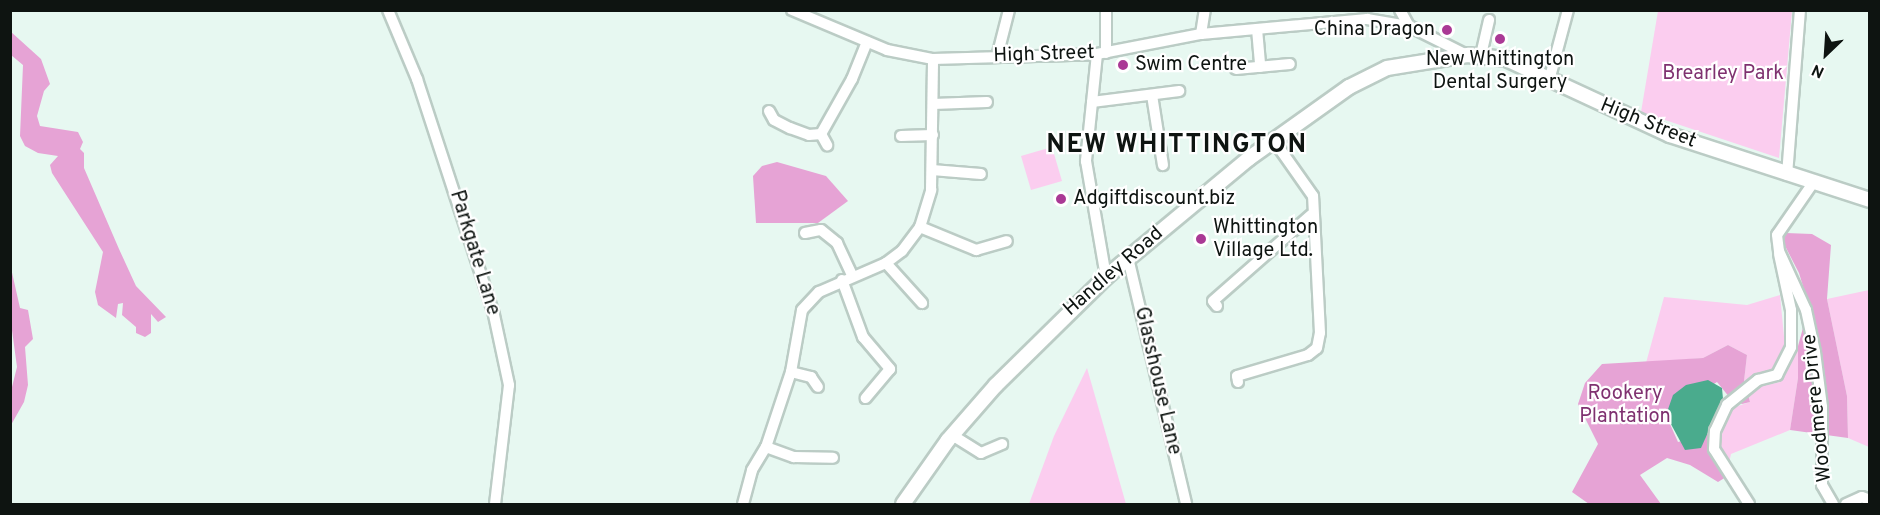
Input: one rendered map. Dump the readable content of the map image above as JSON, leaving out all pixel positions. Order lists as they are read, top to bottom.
{
  "streets": {
    "main road": ["High Street", "Handley Road"],
    "street": ["Parkgate Lane", "Glasshouse Lane", "Woodmere Drive"]
  },
  "crossings": [
    ["High Street", "Handley Road"],
    ["Handley Road", "Glasshouse Lane"]
  ],
  "districts": ["NEW WHITTINGTON"],
  "parks": ["Brearley Park", "Rookery Plantation"],
  "places": [
    "China Dragon",
    "New Whittington Dental Surgery",
    "Swim Centre",
    "Adgiftdiscount.biz",
    "Whittington Village Ltd."
  ],
  "north": "bottom left"
}
